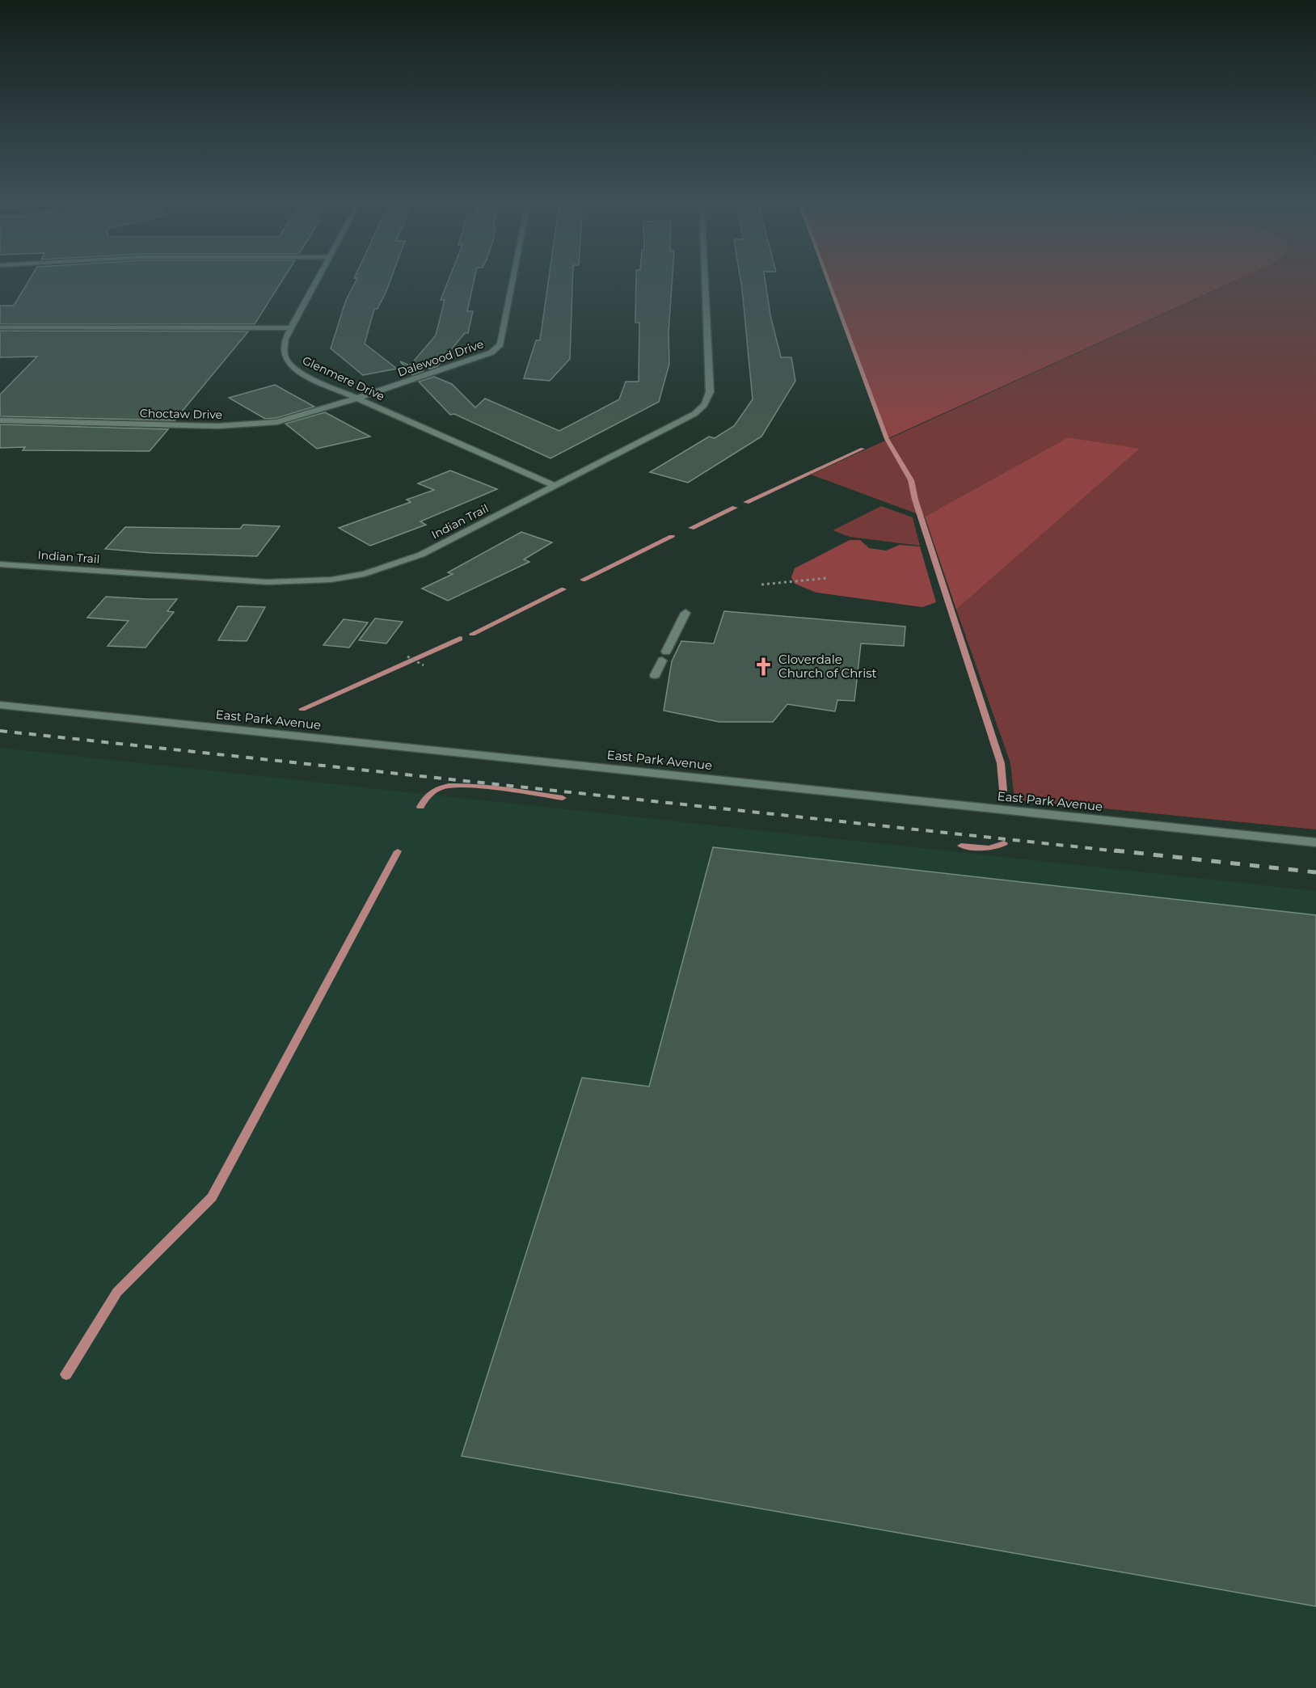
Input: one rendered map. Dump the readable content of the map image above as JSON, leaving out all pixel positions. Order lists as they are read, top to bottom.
{
  "streets": {
    "street": [
      "Dalewood Drive",
      "Glenmere Drive",
      "Choctaw Drive",
      "Indian Trail",
      "East Park Avenue"
    ]
  },
  "crossings": [
    ["Dalewood Drive", "Glenmere Drive"],
    ["Dalewood Drive", "Choctaw Drive"],
    ["Glenmere Drive", "Choctaw Drive"],
    ["Glenmere Drive", "Indian Trail"]
  ],
  "places": {
    "church": ["Cloverdale Church of Christ"]
  }
}
